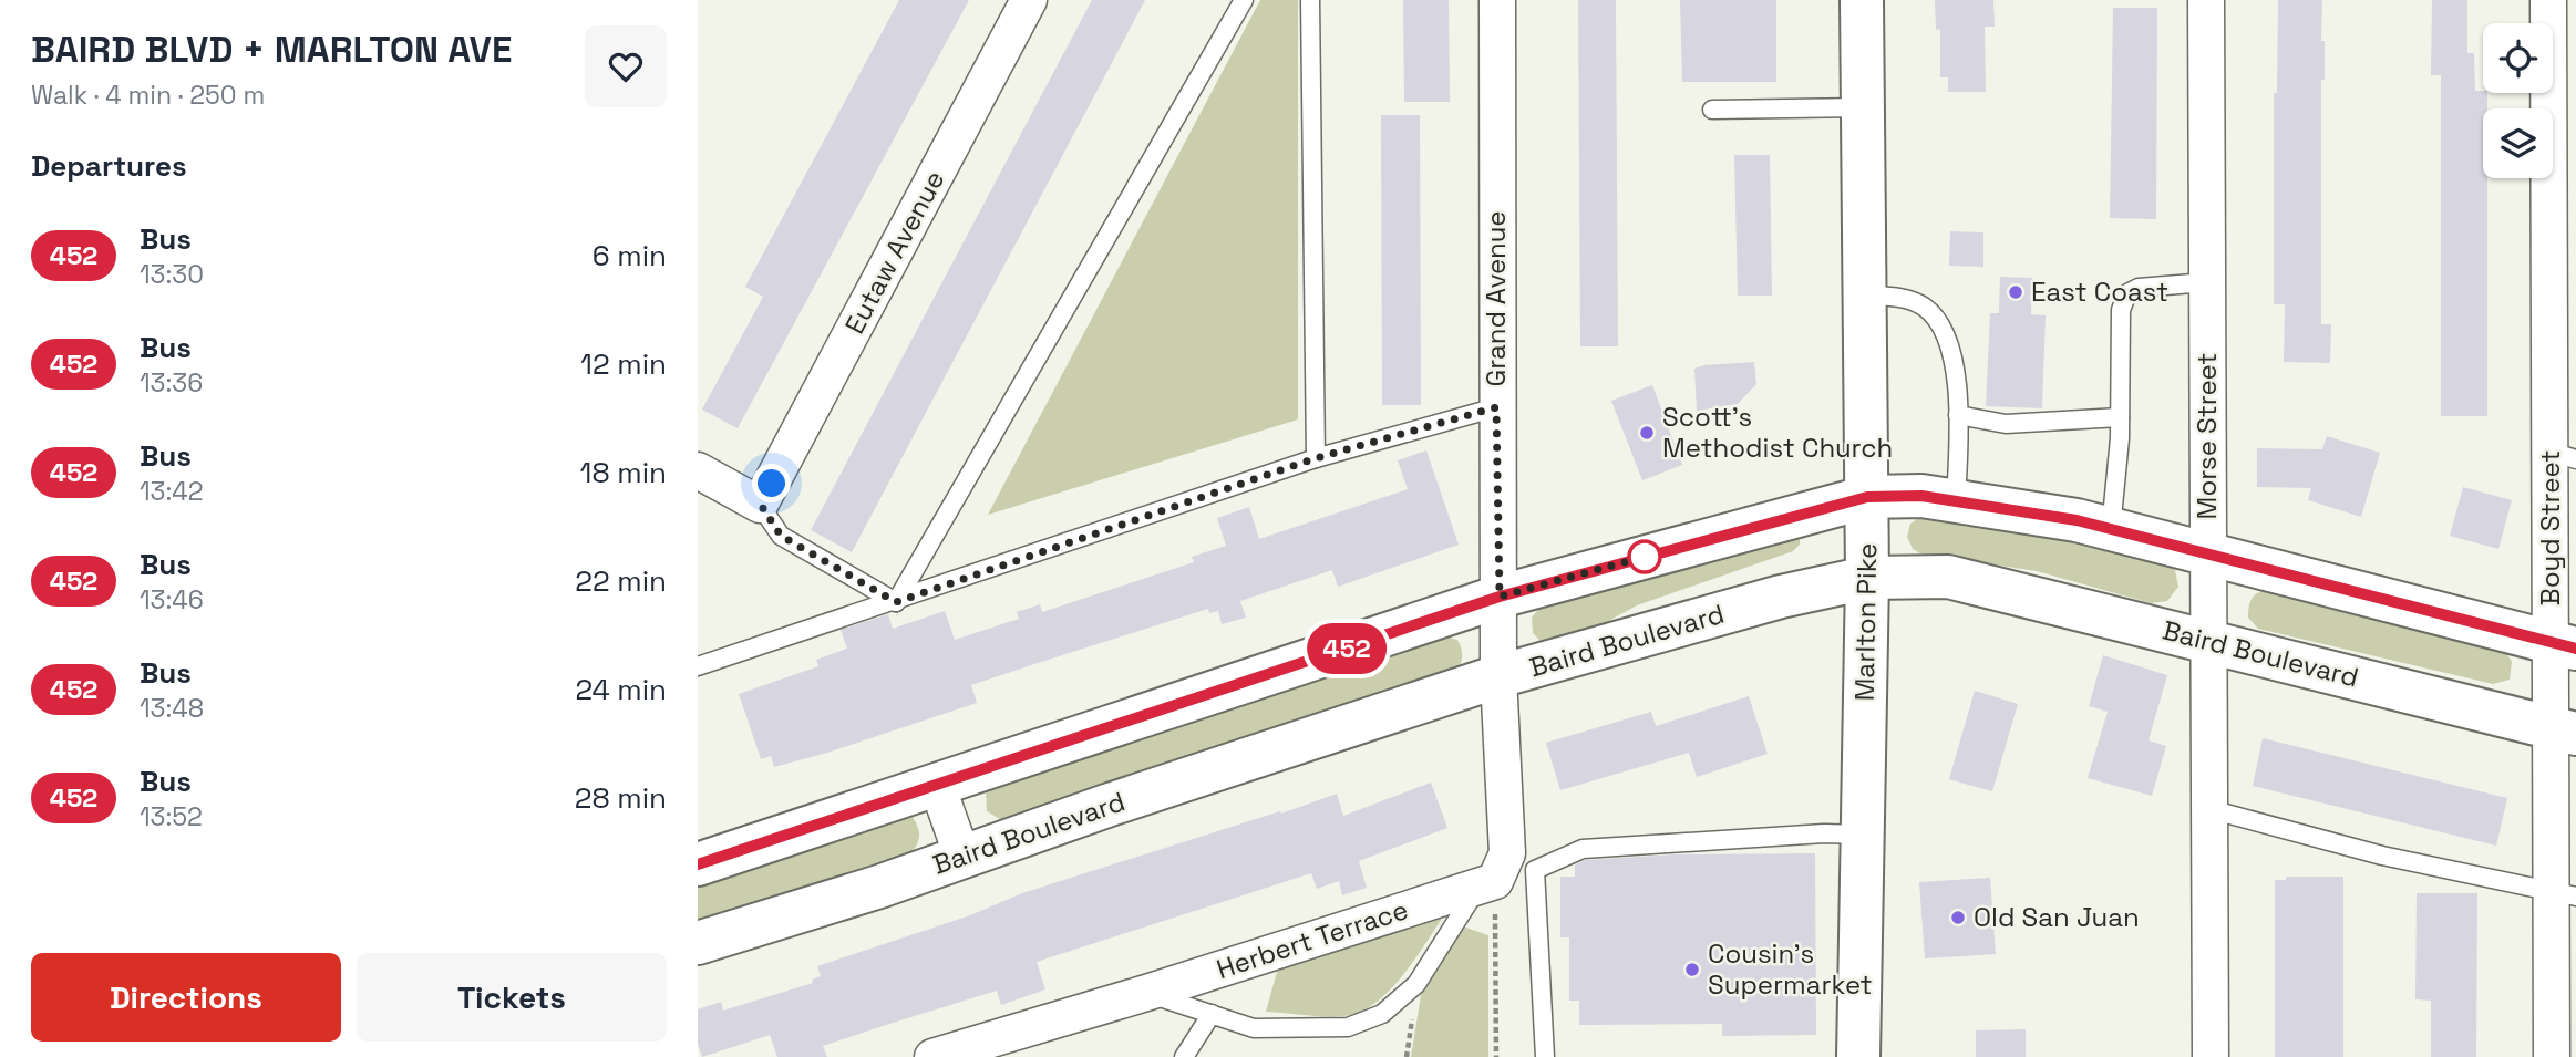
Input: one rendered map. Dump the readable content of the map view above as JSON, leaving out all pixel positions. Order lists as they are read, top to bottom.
{
  "streets": {
    "main road": ["Marlton Pike", "Baird Boulevard"],
    "street": [
      "Eutaw Avenue",
      "Grand Avenue",
      "Morse Street",
      "Boyd Street",
      "Herbert Terrace"
    ]
  },
  "crossings": [
    ["Grand Avenue", "Herbert Terrace"],
    ["Morse Street", "Baird Boulevard"],
    ["Boyd Street", "Baird Boulevard"],
    ["Marlton Pike", "Baird Boulevard"],
    ["Baird Boulevard", "Herbert Terrace"]
  ],
  "places": [
    "East Coast",
    "Scott's Methodist Church",
    "Old San Juan",
    "Cousin's Supermarket"
  ],
  "lines": ["bus line 452"],
  "page": {
    "heading": [
      ["BAIRD BLVD + MARLTON AVE", "Walk · 4 min · 250 m"],
      "Departures"
    ],
    "on_map": "452",
    "list": [
      {
        "mark": "452",
        "name": "Bus",
        "note": "13:30",
        "value": "6 min"
      },
      {
        "mark": "452",
        "name": "Bus",
        "note": "13:36",
        "value": "12 min"
      },
      {
        "mark": "452",
        "name": "Bus",
        "note": "13:42",
        "value": "18 min"
      },
      {
        "mark": "452",
        "name": "Bus",
        "note": "13:46",
        "value": "22 min"
      },
      {
        "mark": "452",
        "name": "Bus",
        "note": "13:48",
        "value": "24 min"
      },
      {
        "mark": "452",
        "name": "Bus",
        "note": "13:52",
        "value": "28 min"
      }
    ],
    "buttons": ["Directions", "Tickets"]
  }
}
